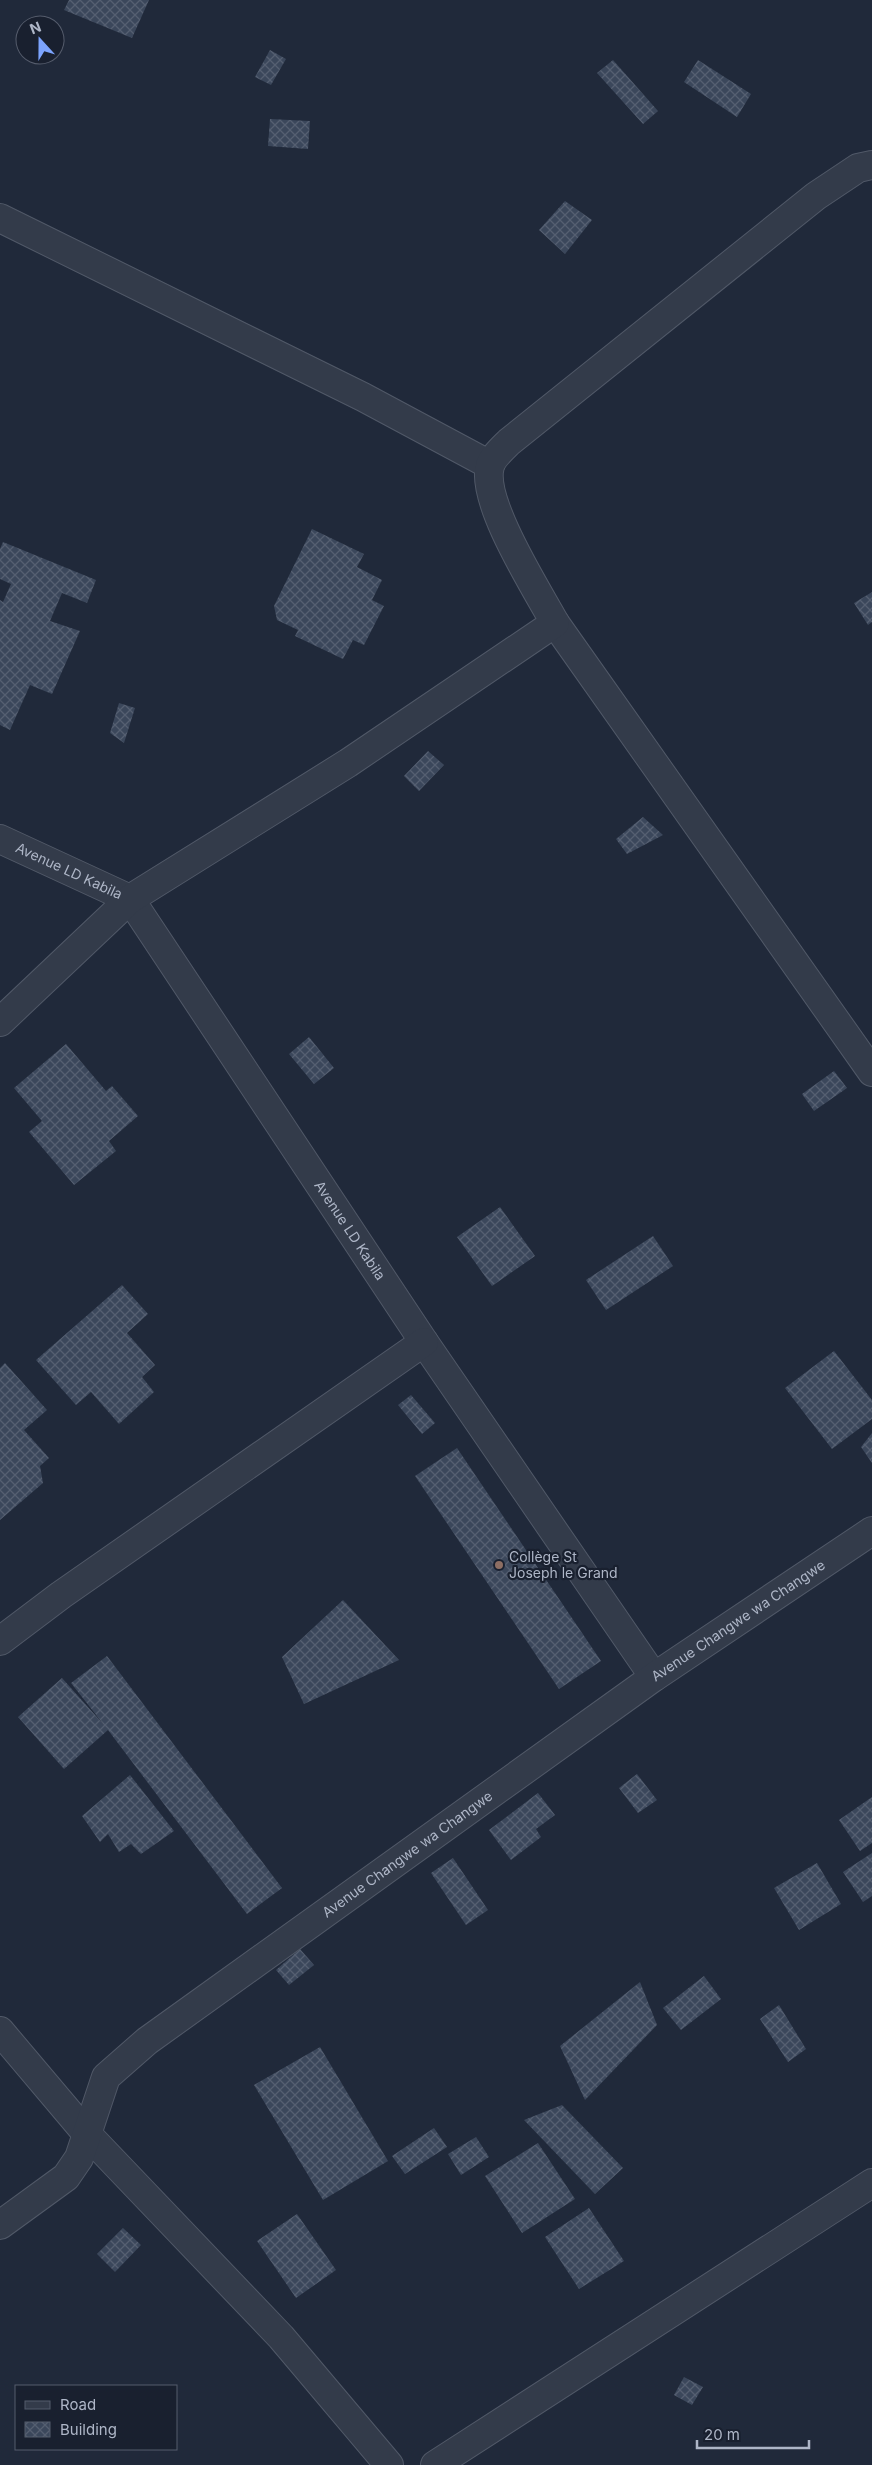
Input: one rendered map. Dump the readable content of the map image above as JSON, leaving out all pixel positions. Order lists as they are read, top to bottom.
{
  "streets": {
    "street": ["Avenue LD Kabila", "Avenue Changwe wa Changwe"]
  },
  "crossings": [
    ["Avenue LD Kabila", "Avenue Changwe wa Changwe"]
  ],
  "places": ["Collège St Joseph le Grand"],
  "legend": ["Road", "Building"],
  "scale_bar": "20 m",
  "north": "top"
}
